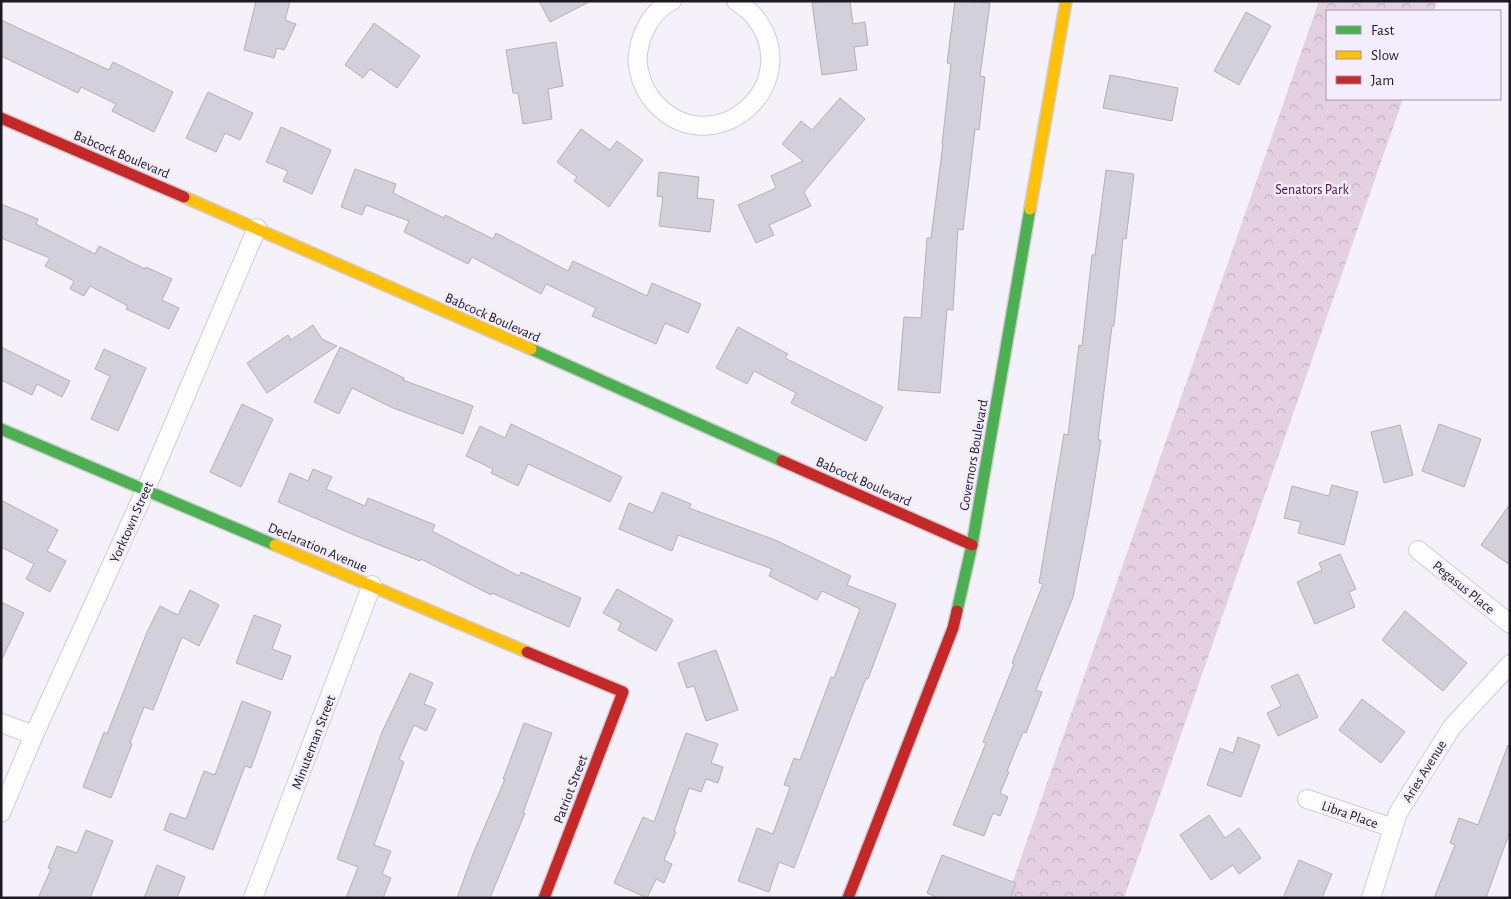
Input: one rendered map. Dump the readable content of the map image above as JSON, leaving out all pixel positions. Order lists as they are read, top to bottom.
{
  "streets": {
    "street": [
      "Babcock Boulevard",
      "Governors Boulevard",
      "Yorktown Street",
      "Declaration Avenue",
      "Pegasus Place",
      "Minuteman Street",
      "Aries Avenue",
      "Patriot Street",
      "Libra Place"
    ]
  },
  "crossings": [
    ["Babcock Boulevard", "Governors Boulevard"],
    ["Babcock Boulevard", "Yorktown Street"],
    ["Yorktown Street", "Declaration Avenue"],
    ["Declaration Avenue", "Minuteman Street"],
    ["Declaration Avenue", "Patriot Street"],
    ["Aries Avenue", "Libra Place"]
  ],
  "parks": ["Senators Park"],
  "legend": ["Fast", "Slow", "Jam"]
}
